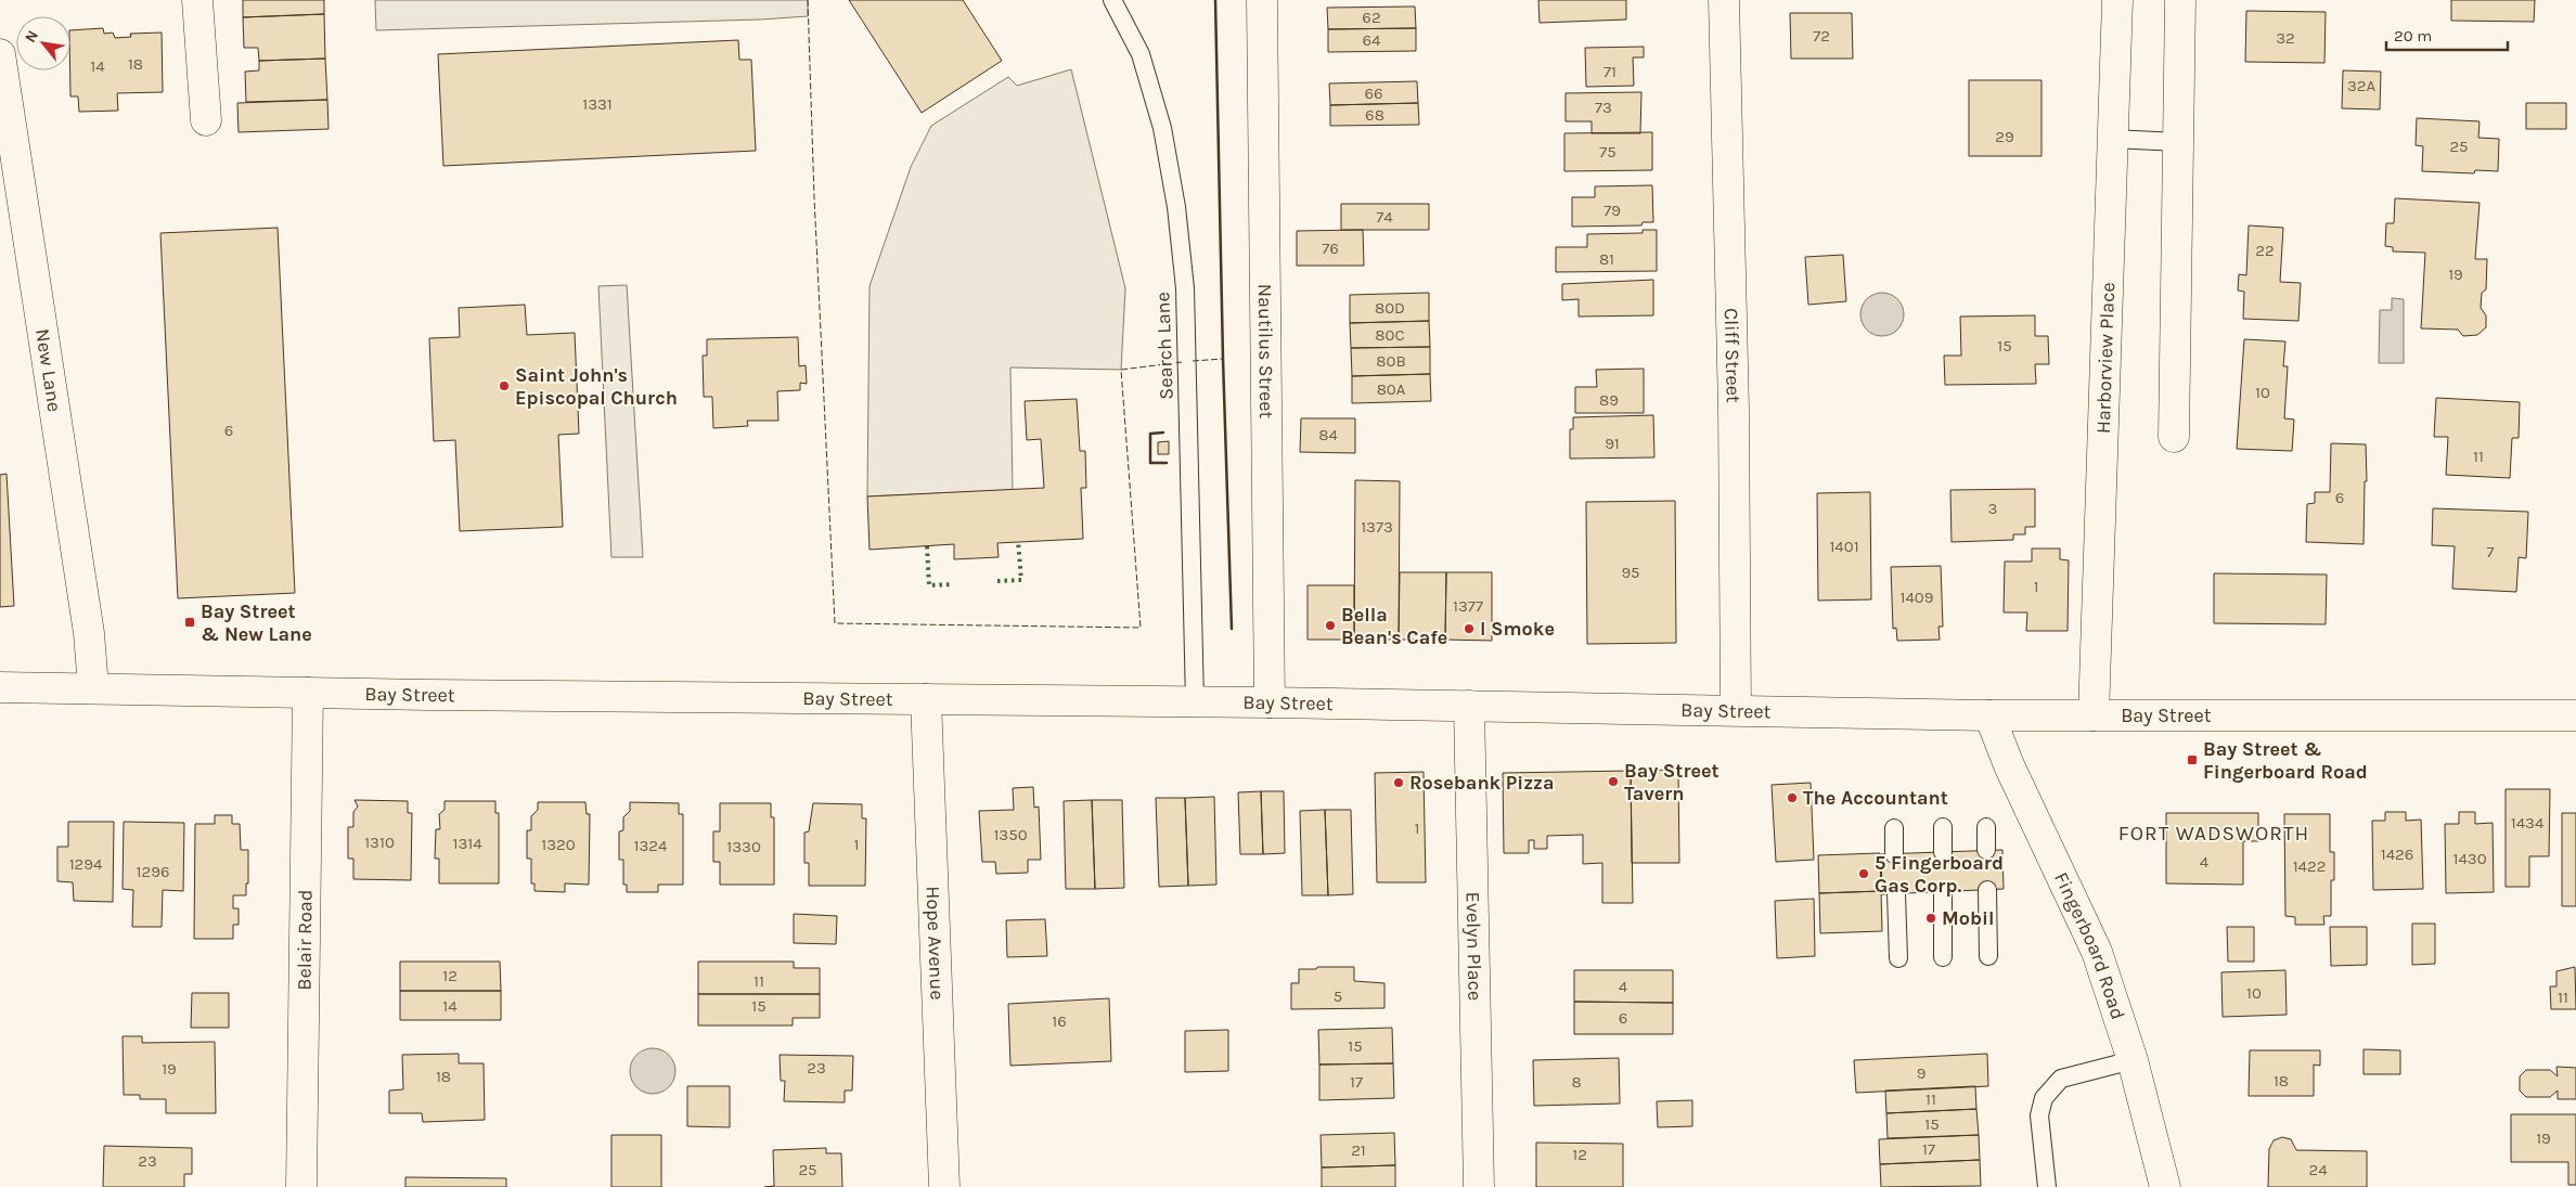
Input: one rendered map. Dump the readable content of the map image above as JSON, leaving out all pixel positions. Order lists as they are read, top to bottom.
{
  "streets": {
    "street": [
      "Nautilus Street",
      "Cliff Street",
      "Harborview Place",
      "New Lane",
      "Bay Street",
      "Belair Road",
      "Hope Avenue",
      "Evelyn Place",
      "Fingerboard Road"
    ],
    "lane": ["Search Lane"]
  },
  "crossings": [
    ["Search Lane", "Bay Street"],
    ["Nautilus Street", "Bay Street"],
    ["Cliff Street", "Bay Street"],
    ["Harborview Place", "Bay Street"],
    ["New Lane", "Bay Street"],
    ["Bay Street", "Belair Road"],
    ["Bay Street", "Hope Avenue"],
    ["Bay Street", "Evelyn Place"],
    ["Bay Street", "Fingerboard Road"]
  ],
  "districts": ["FORT WADSWORTH"],
  "places": {
    "other": [
      "Saint John's Episcopal Church",
      "Bella Bean's Cafe",
      "I Smoke",
      "Bay Street Tavern",
      "Rosebank Pizza",
      "The Accountant",
      "5 Fingerboard Gas Corp.",
      "Mobil"
    ],
    "transit": ["Bay Street & New Lane", "Bay Street & Fingerboard Road"]
  },
  "house_numbers": [
    "62",
    "72",
    "32",
    "64",
    "18",
    "14",
    "71",
    "32A",
    "66",
    "1331",
    "73",
    "68",
    "29",
    "25",
    "75",
    "79",
    "74",
    "76",
    "22",
    "81",
    "19",
    "80D",
    "80C",
    "15",
    "80B",
    "80A",
    "10",
    "89",
    "6",
    "84",
    "91",
    "11",
    "6",
    "3",
    "1373",
    "1401",
    "7",
    "95",
    "1",
    "1409",
    "1377",
    "1434",
    "1",
    "1350",
    "1310",
    "1314",
    "1320",
    "1",
    "1324",
    "1330",
    "1426",
    "1430",
    "4",
    "1294",
    "1422",
    "1296",
    "12",
    "11",
    "4",
    "10",
    "5",
    "11",
    "14",
    "15",
    "6",
    "16",
    "15",
    "23",
    "19",
    "9",
    "18",
    "18",
    "17",
    "8",
    "11",
    "15",
    "19",
    "17",
    "21",
    "12",
    "23",
    "25",
    "24"
  ],
  "scale_bar": "20 m",
  "north": "top left"
}
